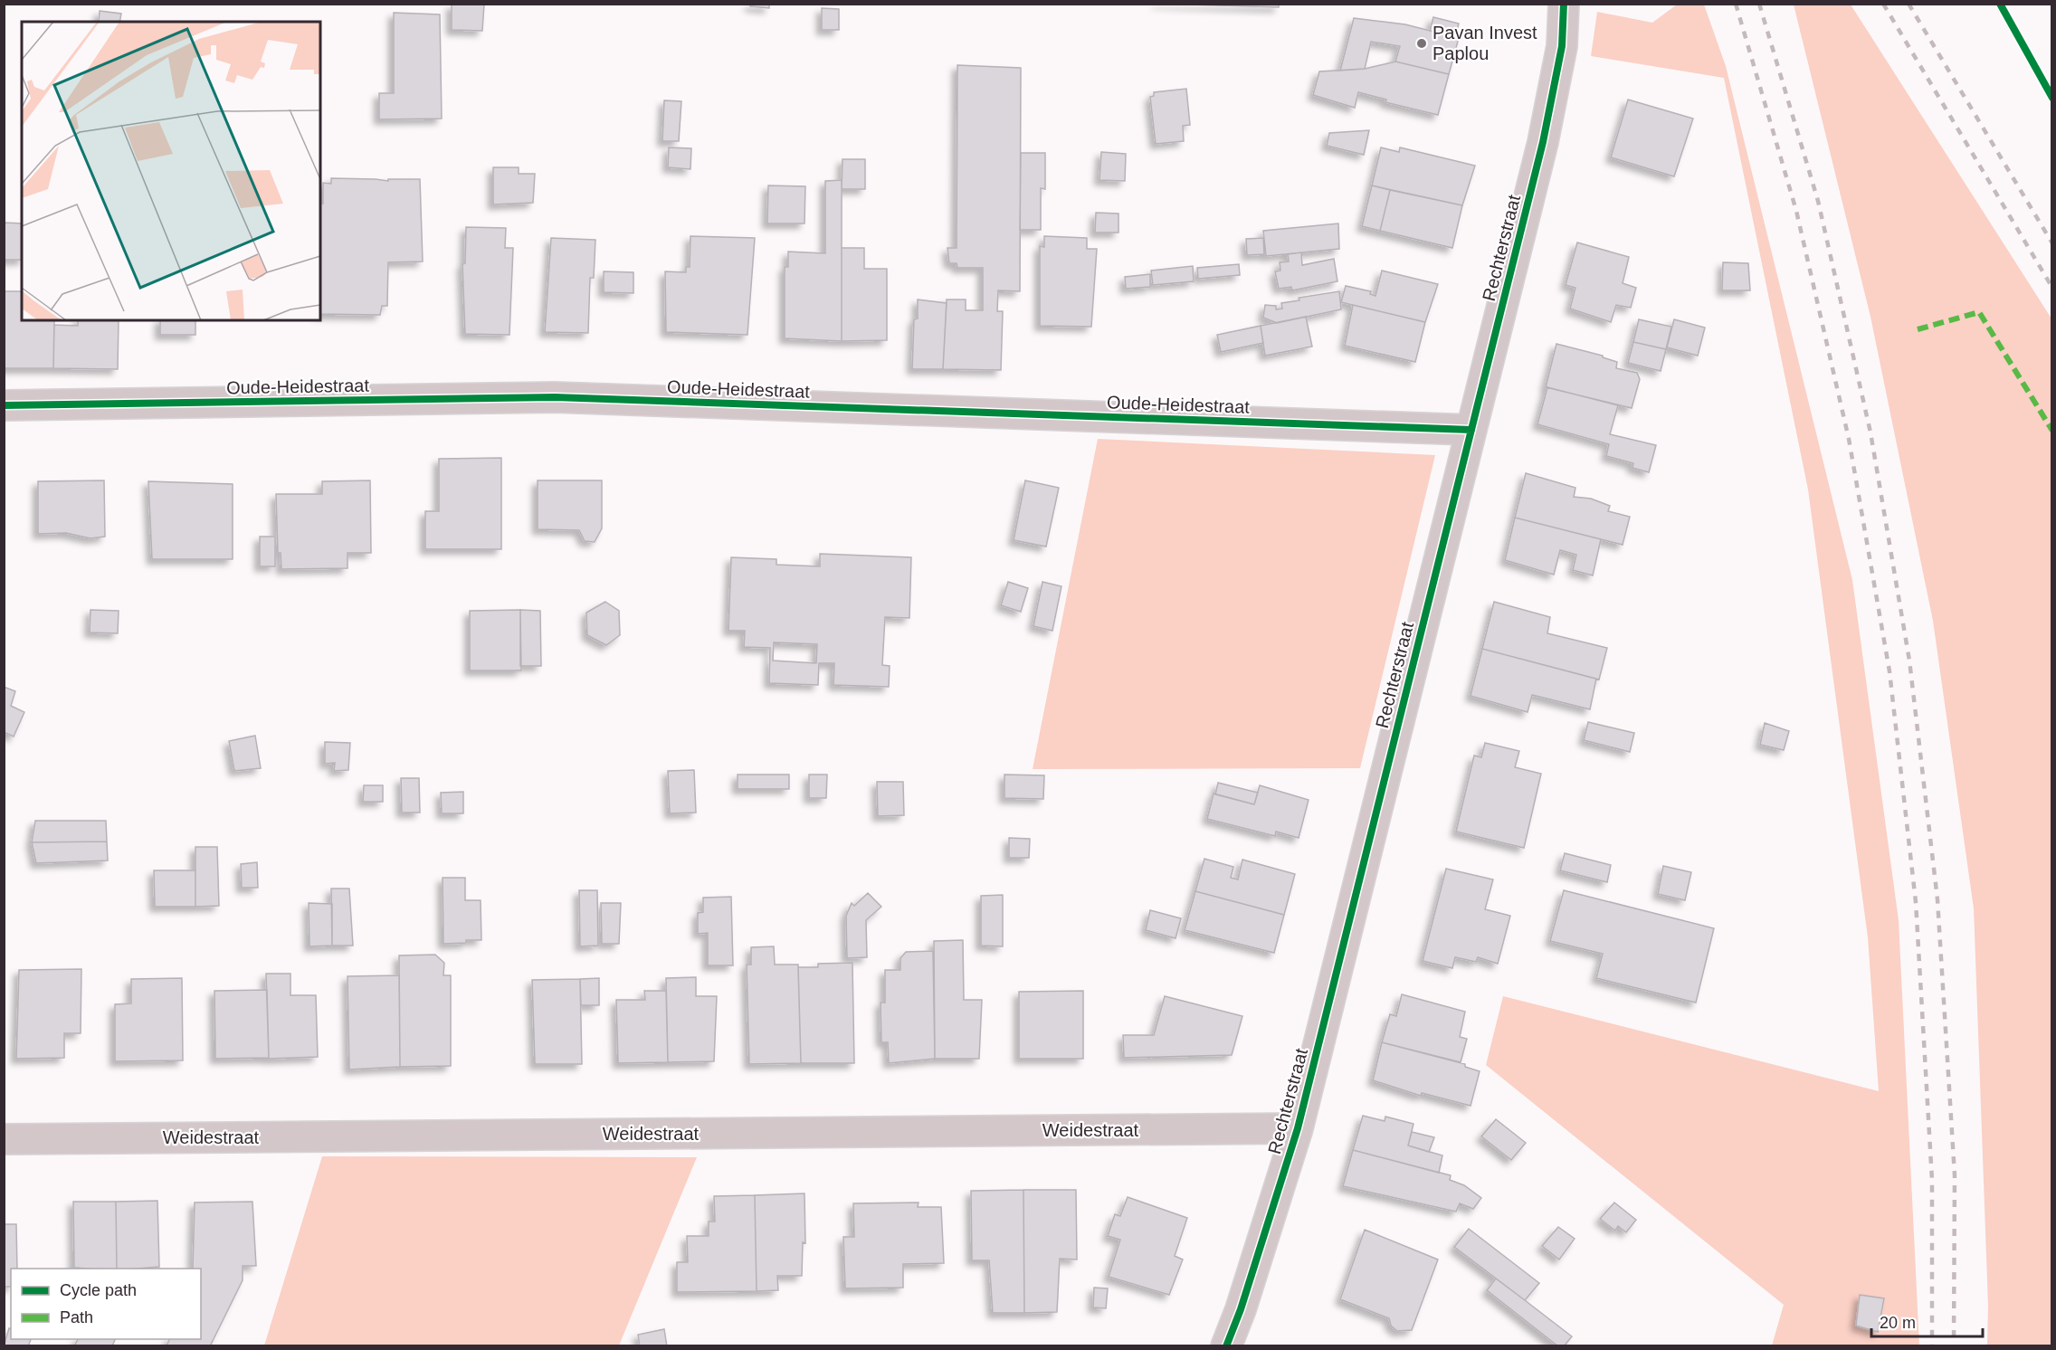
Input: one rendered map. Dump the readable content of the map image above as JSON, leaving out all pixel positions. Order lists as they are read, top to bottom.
{
  "streets": {
    "street": ["Rechterstraat", "Oude-Heidestraat", "Weidestraat"]
  },
  "crossings": [
    ["Rechterstraat", "Oude-Heidestraat"],
    ["Rechterstraat", "Weidestraat"]
  ],
  "places": ["Pavan Invest Paplou"],
  "legend": ["Cycle path", "Path"],
  "scale_bar": "20 m"
}
